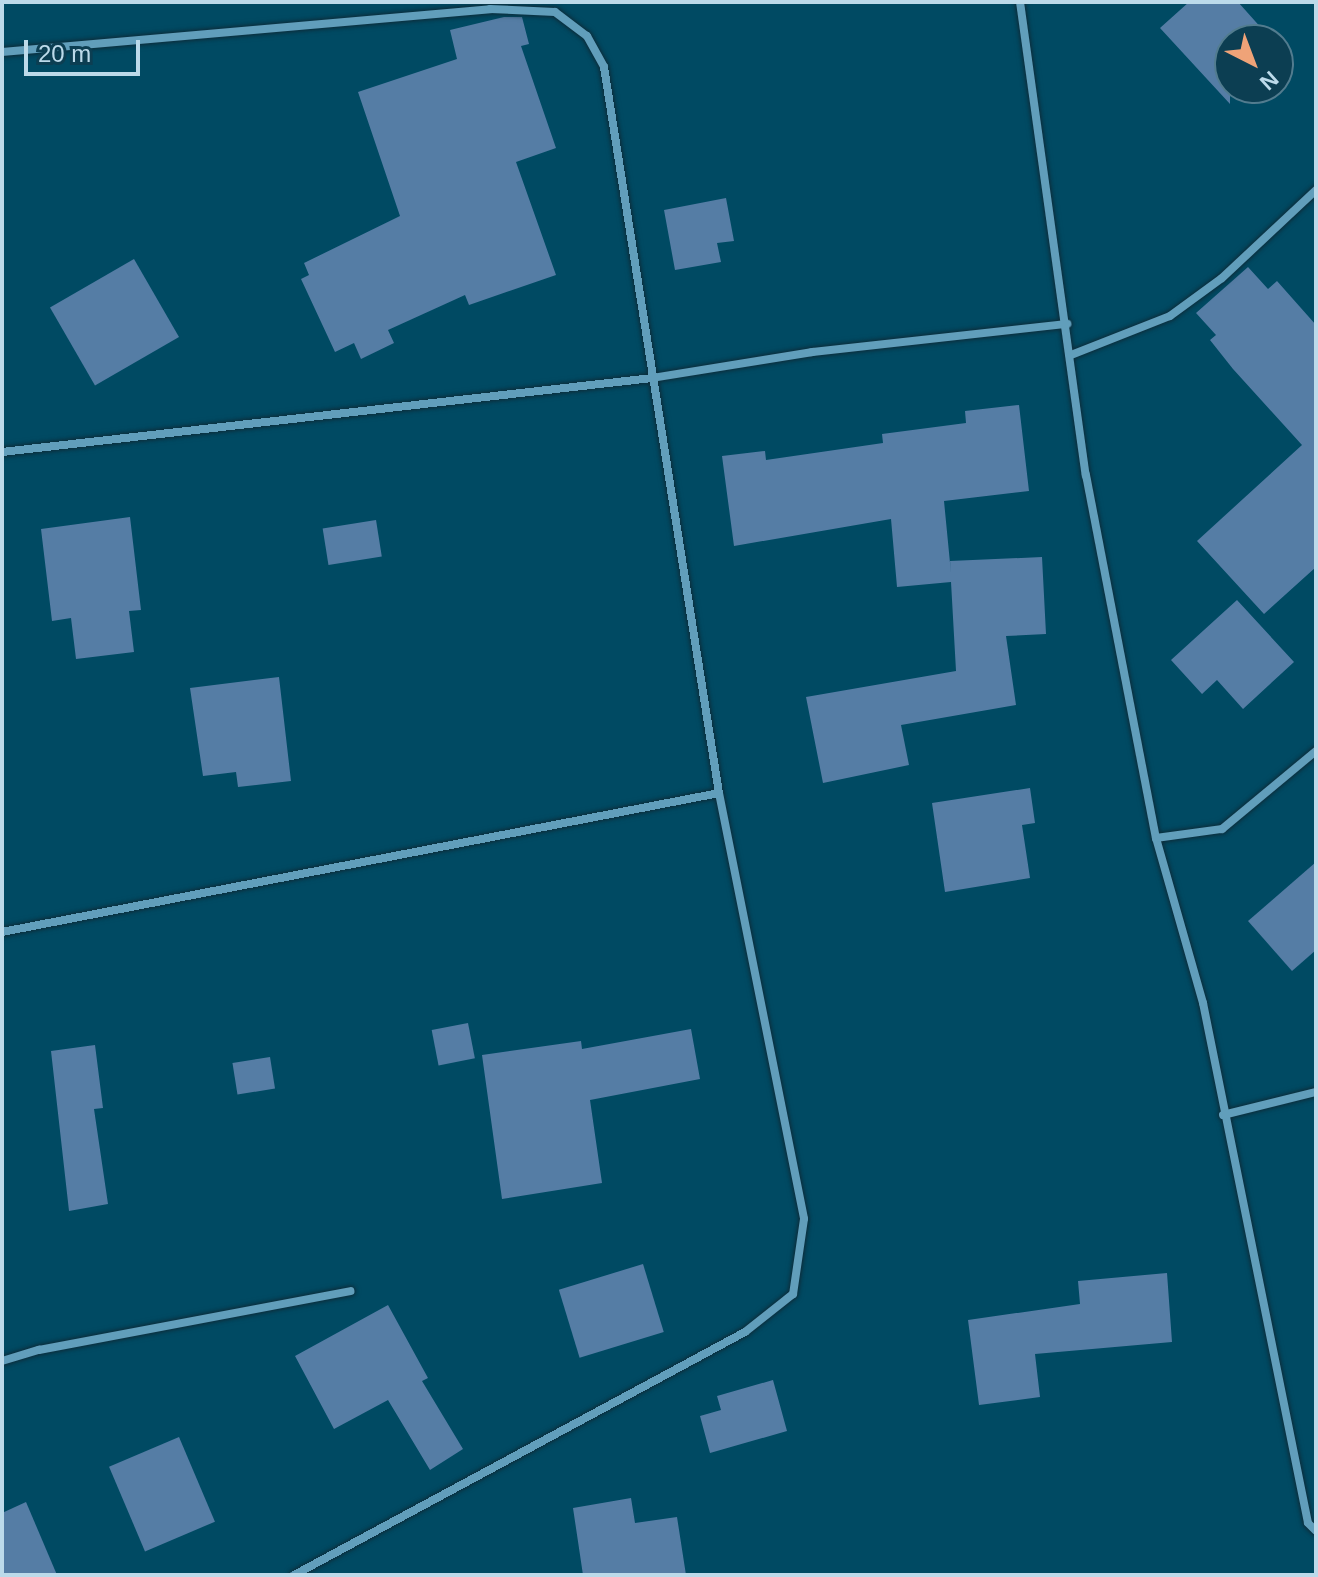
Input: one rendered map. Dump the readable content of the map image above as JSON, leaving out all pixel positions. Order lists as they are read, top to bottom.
{
  "scale_bar": "20 m",
  "north": "bottom right"
}
